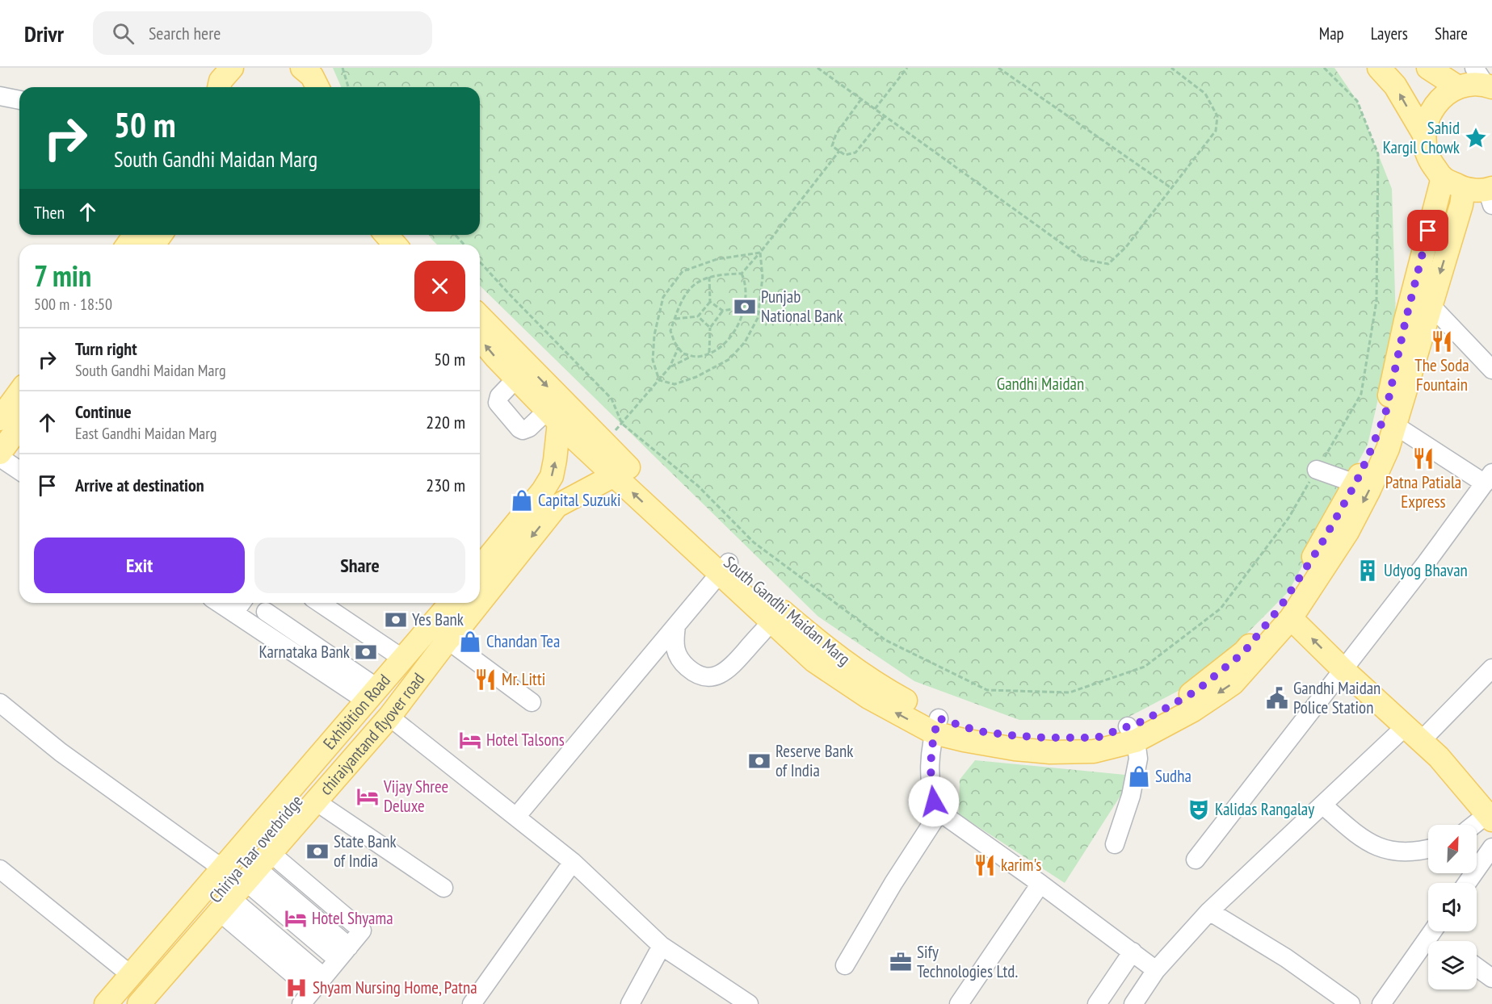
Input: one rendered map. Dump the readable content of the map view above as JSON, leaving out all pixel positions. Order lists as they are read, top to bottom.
{
  "streets": {
    "main road": [
      "South Gandhi Maidan Marg",
      "Exhibition Road",
      "chiraiyantand flyover road",
      "Chiriya Taar overbridge"
    ]
  },
  "crossings": [
    ["Exhibition Road", "chiraiyantand flyover road"],
    ["Exhibition Road", "Chiriya Taar overbridge"],
    ["chiraiyantand flyover road", "Chiriya Taar overbridge"]
  ],
  "parks": ["Gandhi Maidan"],
  "places": {
    "place": ["Sahid Kargil Chowk"],
    "bank": [
      "Punjab National Bank",
      "Yes Bank",
      "Karnataka Bank",
      "Reserve Bank of India",
      "State Bank of India"
    ],
    "restaurant": [
      "The Soda Fountain",
      "Patna Patiala Express",
      "Mr. Litti",
      "karim's"
    ],
    "shop": ["Capital Suzuki", "Chandan Tea", "Sudha"],
    "building": ["Udyog Bhavan"],
    "public building": ["Gandhi Maidan Police Station"],
    "hotel": ["Hotel Talsons", "Vijay Shree Deluxe", "Hotel Shyama"],
    "theatre": ["Kalidas Rangalay"],
    "office": ["Sify Technologies Ltd."],
    "hospital": ["Shyam Nursing Home, Patna"]
  },
  "north": "top right",
  "page": {
    "header": "Drivr",
    "search": "Search here",
    "nav": ["Map", "Layers", "Share"],
    "turn": ["50 m", "South Gandhi Maidan Marg"],
    "then": "Then",
    "heading": ["7 min", "500 m · 18:50"],
    "list": [
      {
        "name": "Turn right",
        "note": "South Gandhi Maidan Marg",
        "value": "50 m"
      },
      {
        "name": "Continue",
        "note": "East Gandhi Maidan Marg",
        "value": "220 m"
      },
      {
        "name": "Arrive at destination",
        "value": "230 m"
      }
    ],
    "buttons": ["Exit", "Share"]
  }
}
